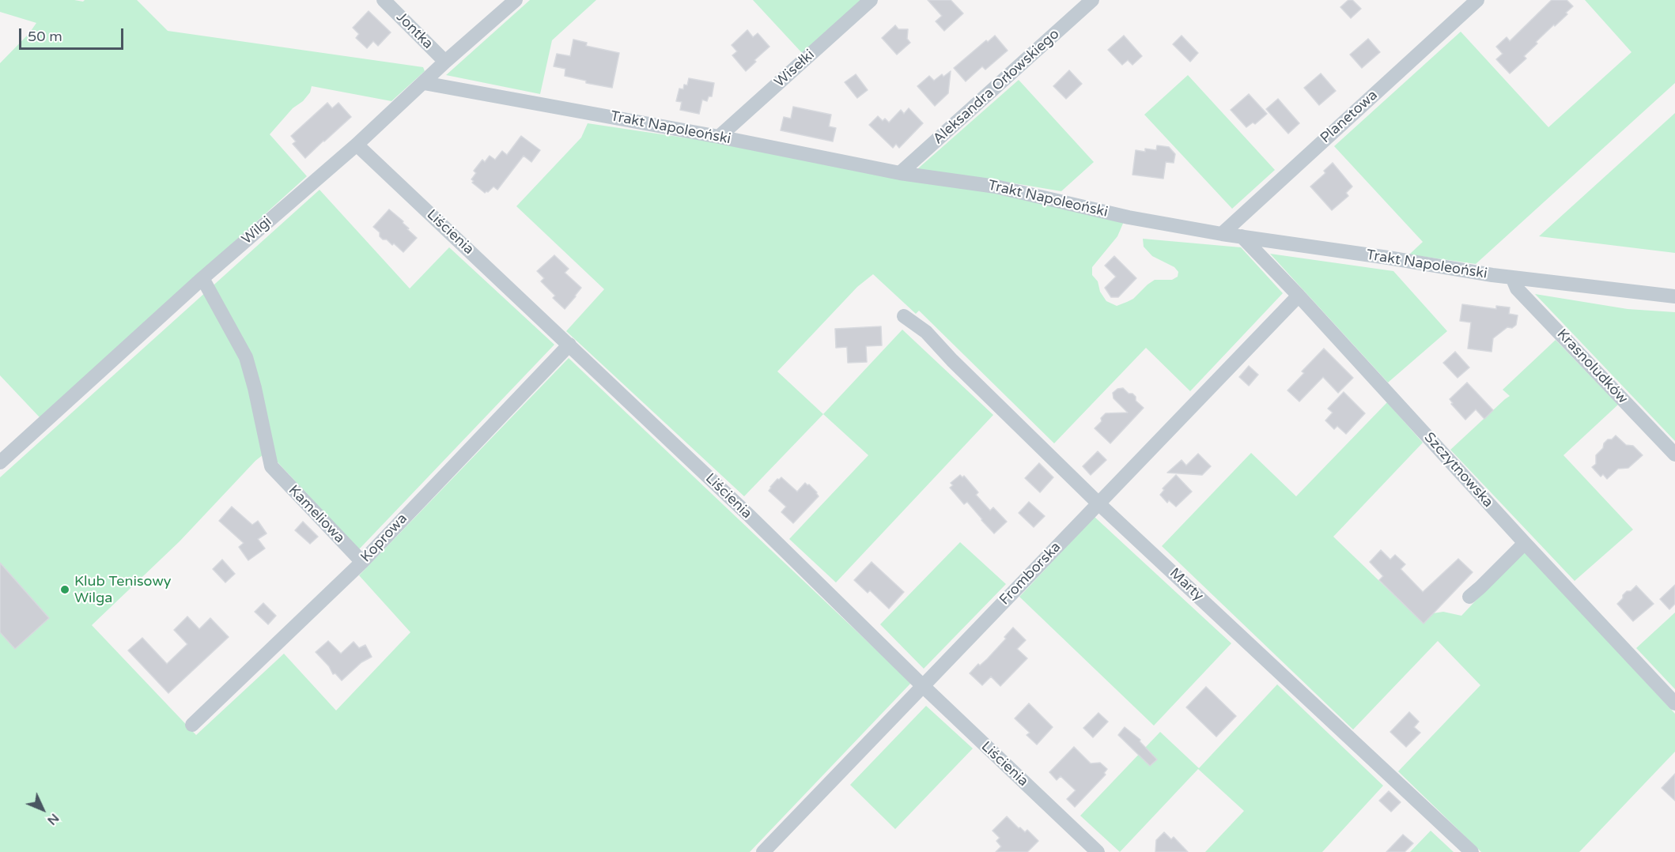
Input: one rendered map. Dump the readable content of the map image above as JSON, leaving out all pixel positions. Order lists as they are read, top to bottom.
{
  "streets": {
    "street": [
      "Jontka",
      "Wisełki",
      "Aleksandra Orłowskiego",
      "Planetowa",
      "Trakt Napoleoński",
      "Wilgi",
      "Liścienia",
      "Krasnoludków",
      "Szczytnowska",
      "Kameliowa",
      "Koprowa",
      "Fromborska",
      "Marty"
    ]
  },
  "crossings": [
    ["Jontka", "Wilgi"],
    ["Wisełki", "Trakt Napoleoński"],
    ["Aleksandra Orłowskiego", "Trakt Napoleoński"],
    ["Planetowa", "Trakt Napoleoński"],
    ["Trakt Napoleoński", "Wilgi"],
    ["Trakt Napoleoński", "Krasnoludków"],
    ["Trakt Napoleoński", "Szczytnowska"],
    ["Wilgi", "Liścienia"],
    ["Wilgi", "Kameliowa"],
    ["Liścienia", "Koprowa"],
    ["Liścienia", "Fromborska"],
    ["Szczytnowska", "Fromborska"],
    ["Kameliowa", "Koprowa"],
    ["Fromborska", "Marty"]
  ],
  "places": ["Klub Tenisowy Wilga"],
  "scale_bar": "50 m",
  "north": "bottom right"
}
